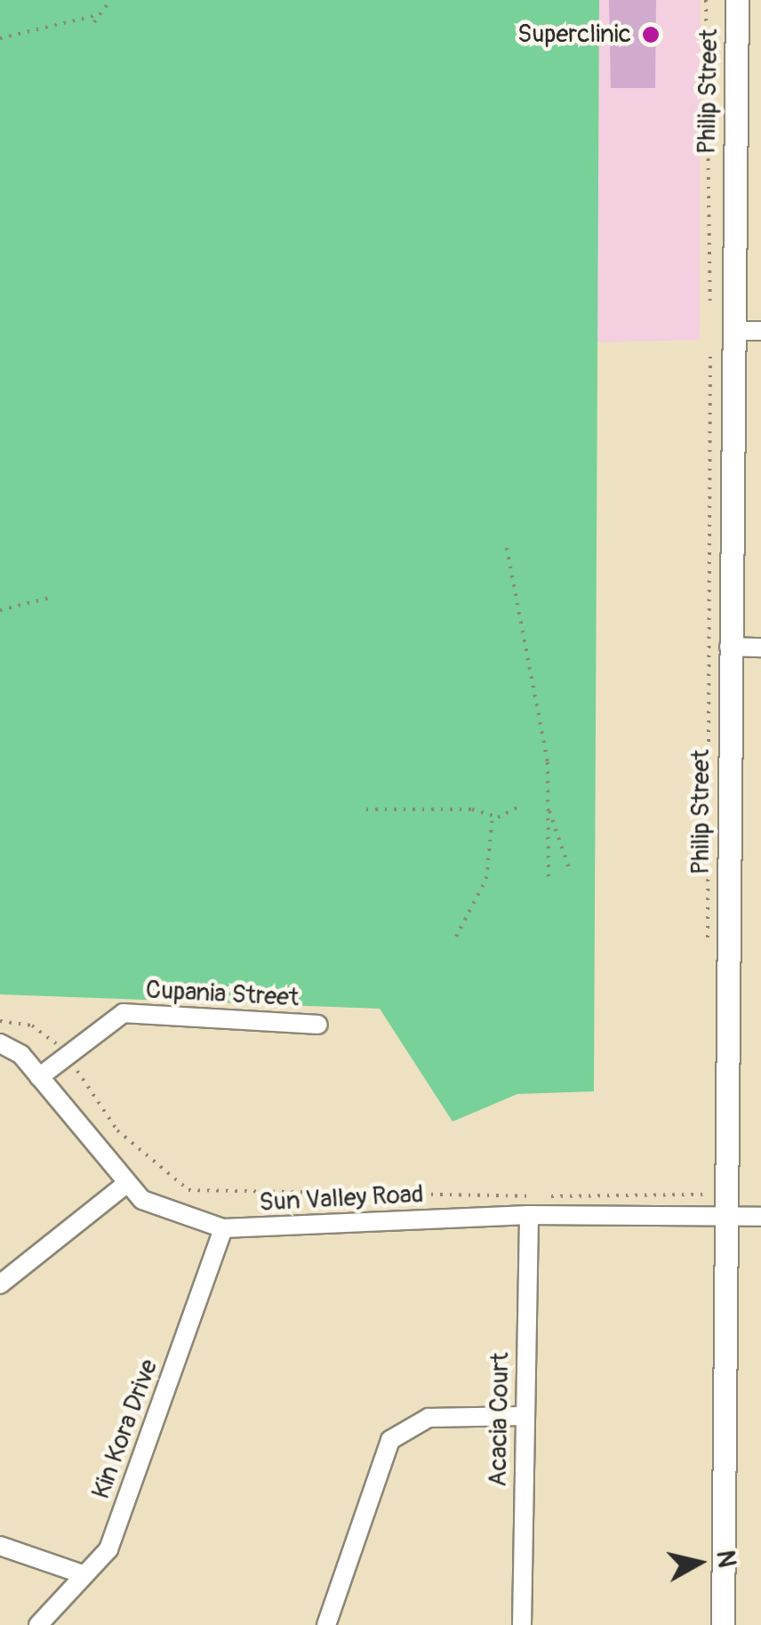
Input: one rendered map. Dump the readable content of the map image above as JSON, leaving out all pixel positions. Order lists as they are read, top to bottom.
{
  "streets": {
    "main road": ["Philip Street"],
    "street": [
      "Cupania Street",
      "Sun Valley Road",
      "Acacia Court",
      "Kin Kora Drive"
    ]
  },
  "crossings": [
    ["Philip Street", "Sun Valley Road"],
    ["Cupania Street", "Sun Valley Road"],
    ["Sun Valley Road", "Acacia Court"],
    ["Sun Valley Road", "Kin Kora Drive"]
  ],
  "places": ["Superclinic"],
  "north": "right"
}
